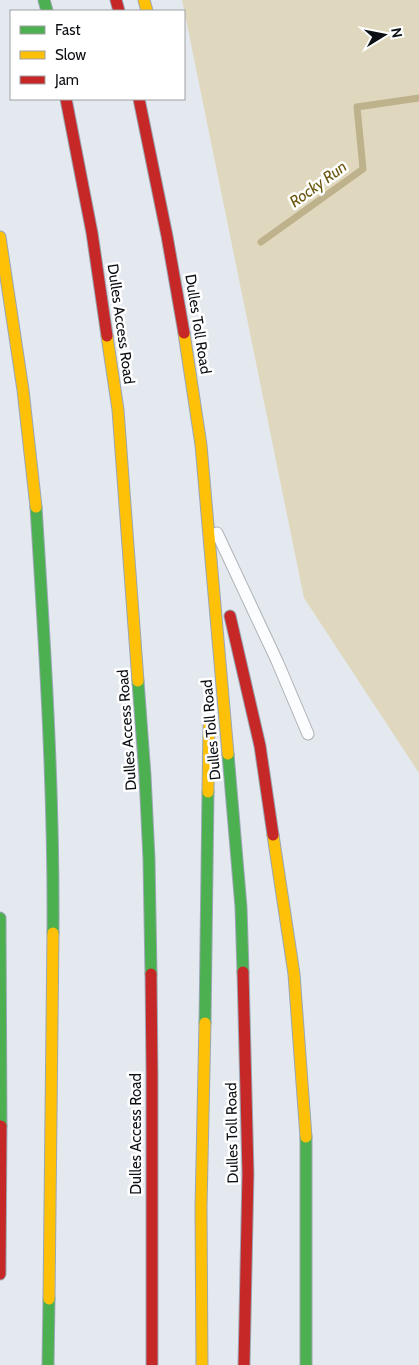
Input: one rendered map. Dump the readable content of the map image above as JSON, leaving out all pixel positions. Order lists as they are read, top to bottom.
{
  "streets": {
    "highway": ["Dulles Access Road", "Dulles Toll Road"]
  },
  "water": ["Rocky Run"],
  "legend": ["Fast", "Slow", "Jam"],
  "north": "right"
}
